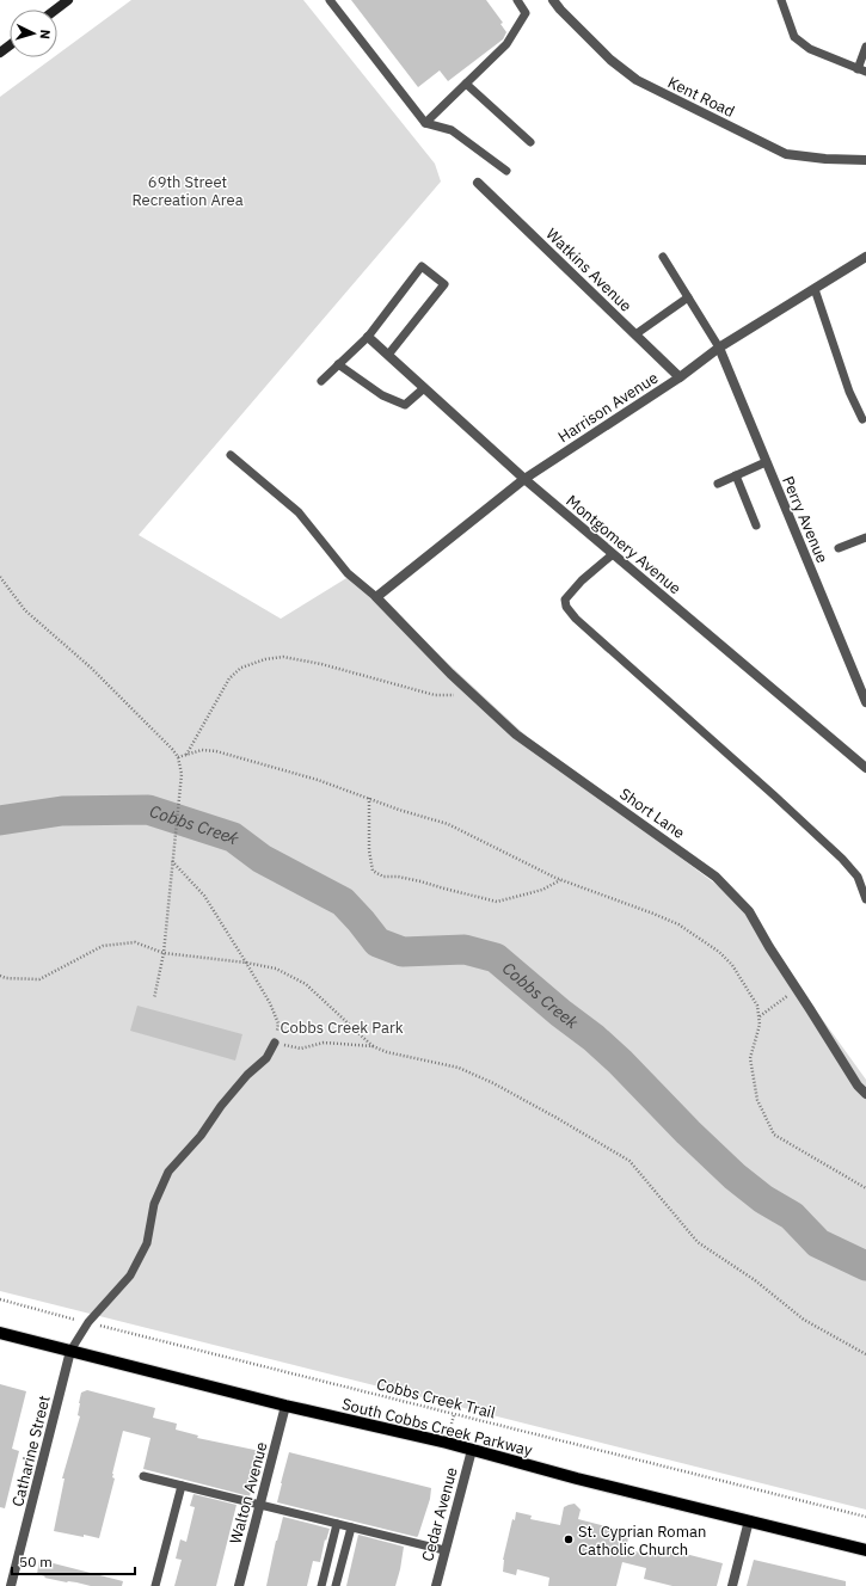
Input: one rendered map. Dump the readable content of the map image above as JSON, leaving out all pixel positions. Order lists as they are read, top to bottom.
{
  "streets": {
    "main road": ["South Cobbs Creek Parkway"],
    "street": [
      "Kent Road",
      "Watkins Avenue",
      "Harrison Avenue",
      "Perry Avenue",
      "Montgomery Avenue",
      "Short Lane",
      "Catharine Street",
      "Walton Avenue",
      "Cedar Avenue"
    ],
    "path": ["Cobbs Creek Trail"]
  },
  "crossings": [
    ["Watkins Avenue", "Harrison Avenue"],
    ["Harrison Avenue", "Perry Avenue"],
    ["Harrison Avenue", "Montgomery Avenue"],
    ["Harrison Avenue", "Short Lane"],
    ["South Cobbs Creek Parkway", "Catharine Street"],
    ["South Cobbs Creek Parkway", "Walton Avenue"],
    ["South Cobbs Creek Parkway", "Cedar Avenue"]
  ],
  "water": ["Cobbs Creek"],
  "parks": ["69th Street Recreation Area", "Cobbs Creek Park"],
  "places": ["St. Cyprian Roman Catholic Church"],
  "scale_bar": "50 m",
  "north": "right"
}
